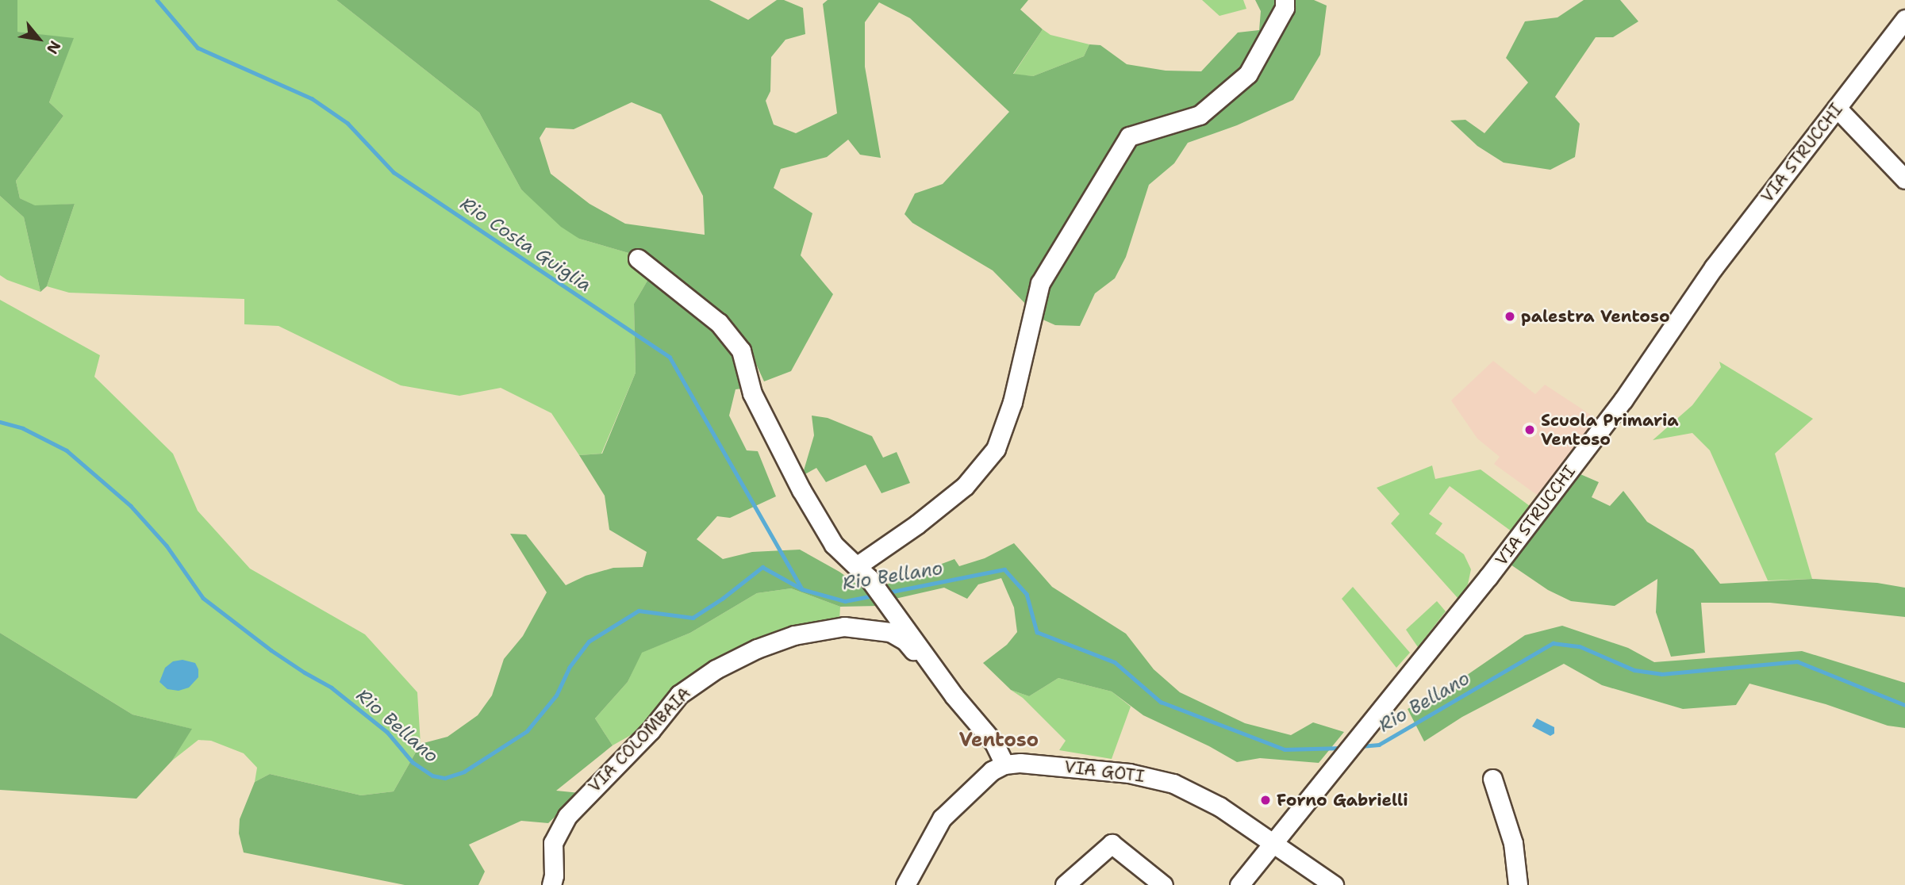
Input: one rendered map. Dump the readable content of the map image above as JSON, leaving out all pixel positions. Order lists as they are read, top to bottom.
{
  "streets": {
    "street": ["VIA STRUCCHI", "VIA COLOMBAIA", "VIA GOTI"]
  },
  "crossings": [
    ["VIA STRUCCHI", "VIA GOTI"],
    ["VIA COLOMBAIA", "VIA GOTI"]
  ],
  "districts": ["Ventoso"],
  "water": ["Rio Costa Guiglia", "Rio Bellano"],
  "places": ["palestra Ventoso", "Scuola Primaria Ventoso", "Forno Gabrielli"],
  "north": "bottom right"
}
